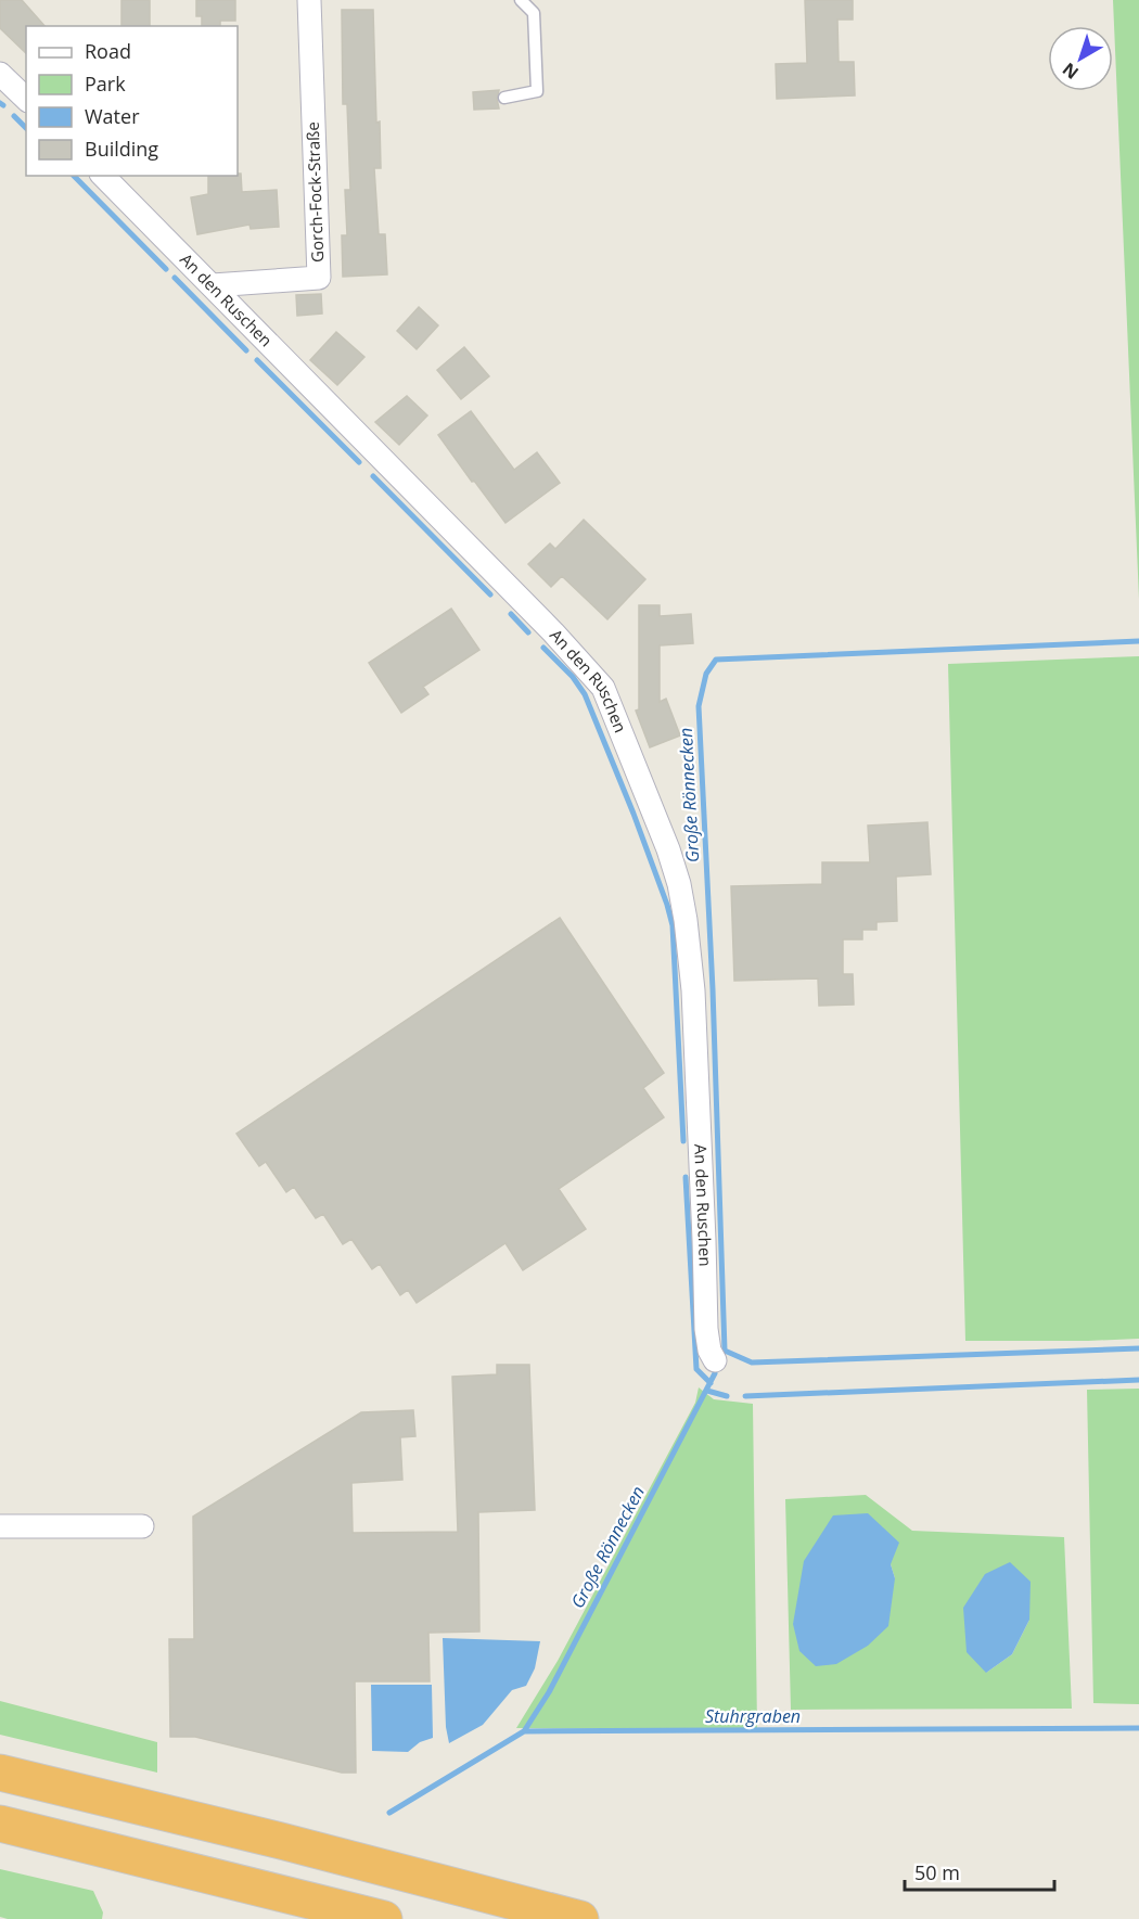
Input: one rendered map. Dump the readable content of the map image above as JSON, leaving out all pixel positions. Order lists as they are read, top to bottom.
{
  "streets": {
    "street": ["Gorch-Fock-Straße", "An den Ruschen"]
  },
  "crossings": [
    ["Gorch-Fock-Straße", "An den Ruschen"]
  ],
  "water": ["Große Rönnecken", "Stuhrgraben"],
  "legend": [
    "Road",
    "Park",
    "Water",
    "Building"
  ],
  "scale_bar": "50 m",
  "north": "bottom left"
}
